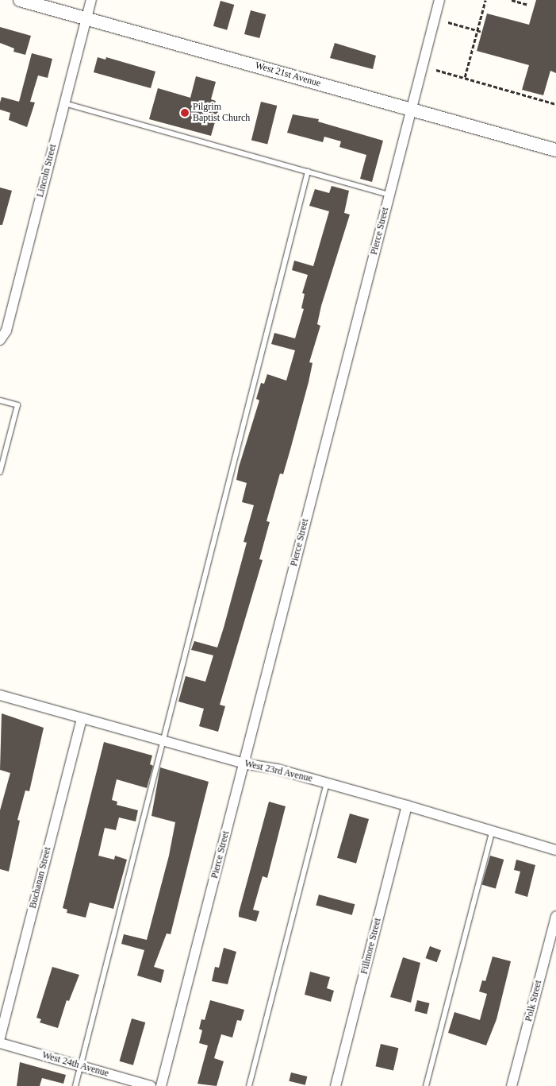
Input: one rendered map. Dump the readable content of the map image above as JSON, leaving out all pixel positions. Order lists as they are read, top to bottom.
{
  "streets": {
    "street": [
      "West 21st Avenue",
      "Lincoln Street",
      "Pierce Street",
      "West 23rd Avenue",
      "Buchanan Street",
      "Fillmore Street",
      "Polk Street",
      "West 24th Avenue"
    ]
  },
  "crossings": [
    ["West 21st Avenue", "Lincoln Street"],
    ["West 21st Avenue", "Pierce Street"],
    ["Pierce Street", "West 23rd Avenue"],
    ["West 23rd Avenue", "Buchanan Street"],
    ["West 23rd Avenue", "Fillmore Street"]
  ],
  "places": ["Pilgrim Baptist Church"]
}
